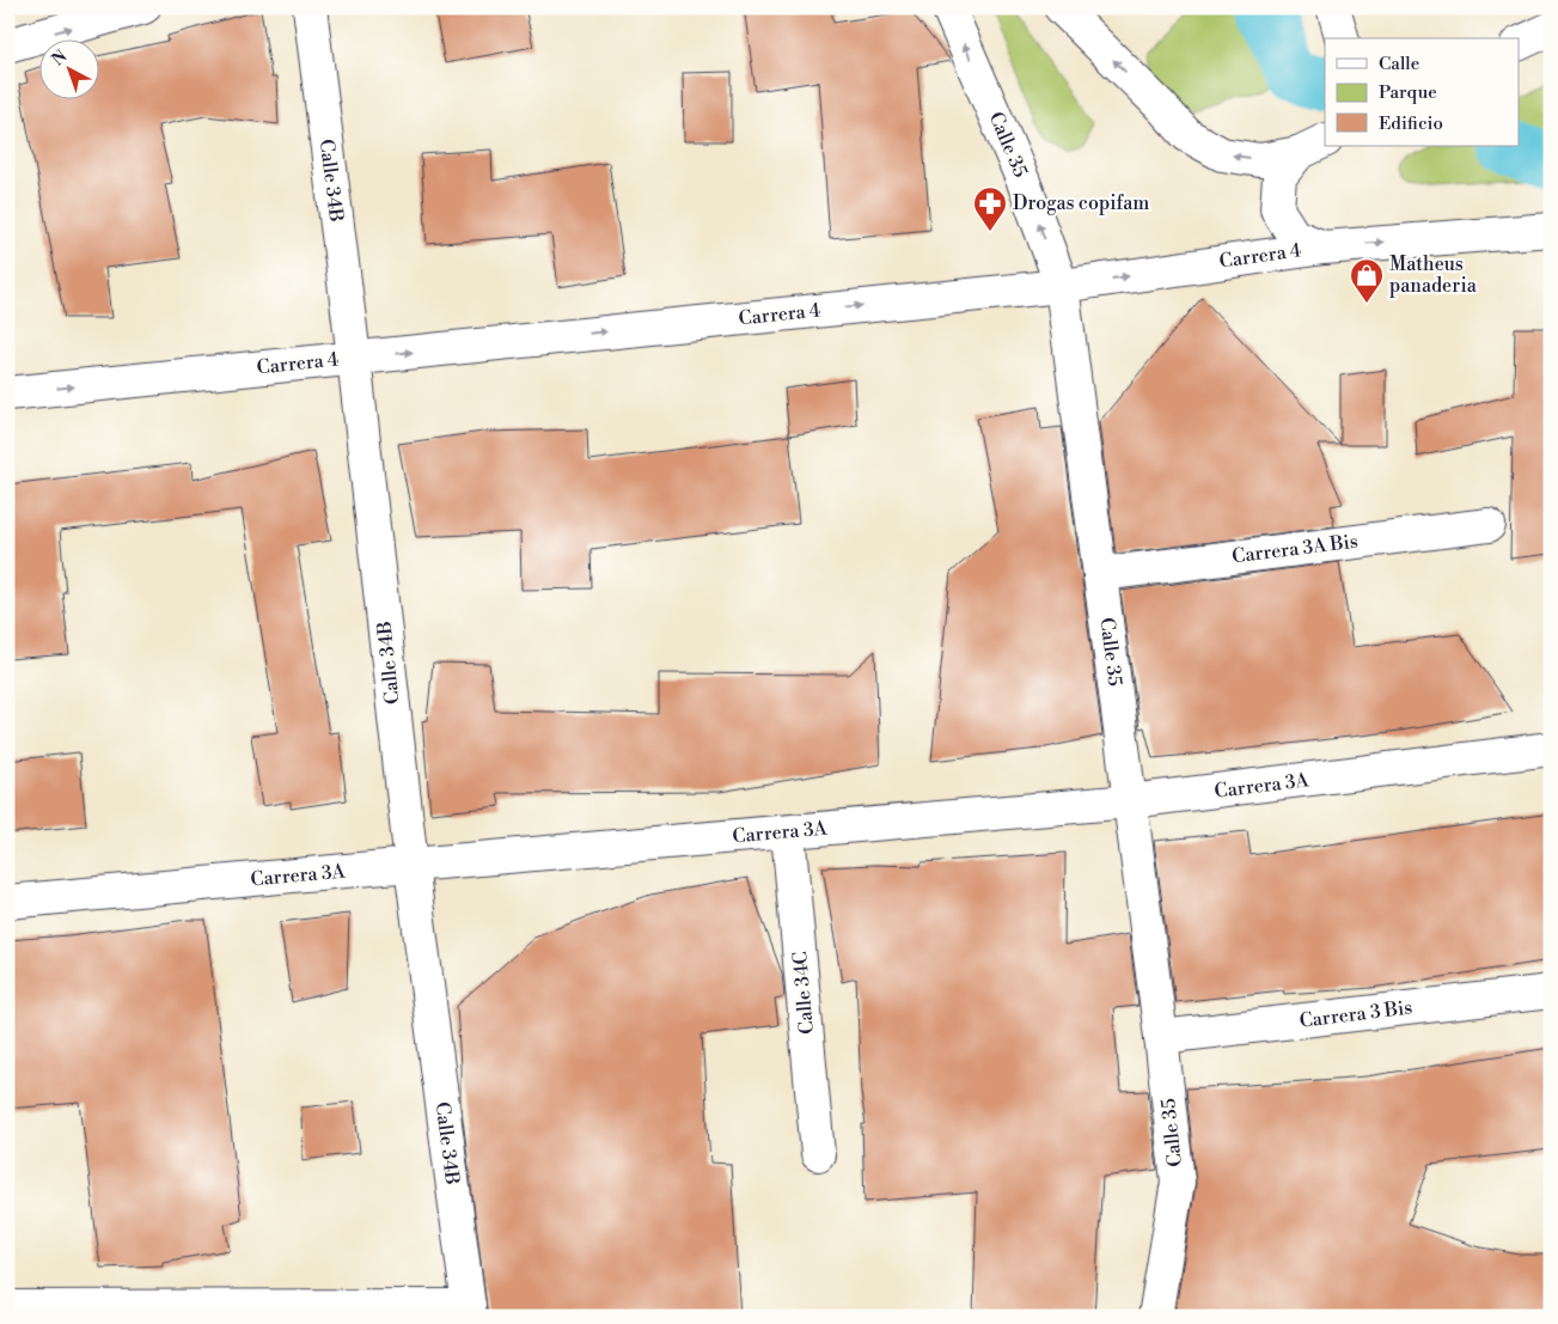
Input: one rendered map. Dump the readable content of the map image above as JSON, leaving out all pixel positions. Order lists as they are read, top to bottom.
{
  "streets": {
    "street": [
      "Calle 35",
      "Calle 34B",
      "Carrera 4",
      "Carrera 3A Bis",
      "Carrera 3A",
      "Calle 34C",
      "Carrera 3 Bis"
    ]
  },
  "crossings": [
    ["Calle 35", "Carrera 4"],
    ["Calle 35", "Carrera 3A Bis"],
    ["Calle 35", "Carrera 3A"],
    ["Calle 35", "Carrera 3 Bis"],
    ["Calle 34B", "Carrera 4"],
    ["Calle 34B", "Carrera 3A"],
    ["Carrera 3A", "Calle 34C"]
  ],
  "one_way": ["Carrera 4"],
  "places": {
    "pharmacy": ["Drogas copifam"],
    "shop": ["Matheus panaderia"]
  },
  "legend": ["Calle", "Parque", "Edificio"],
  "north": "top left"
}
